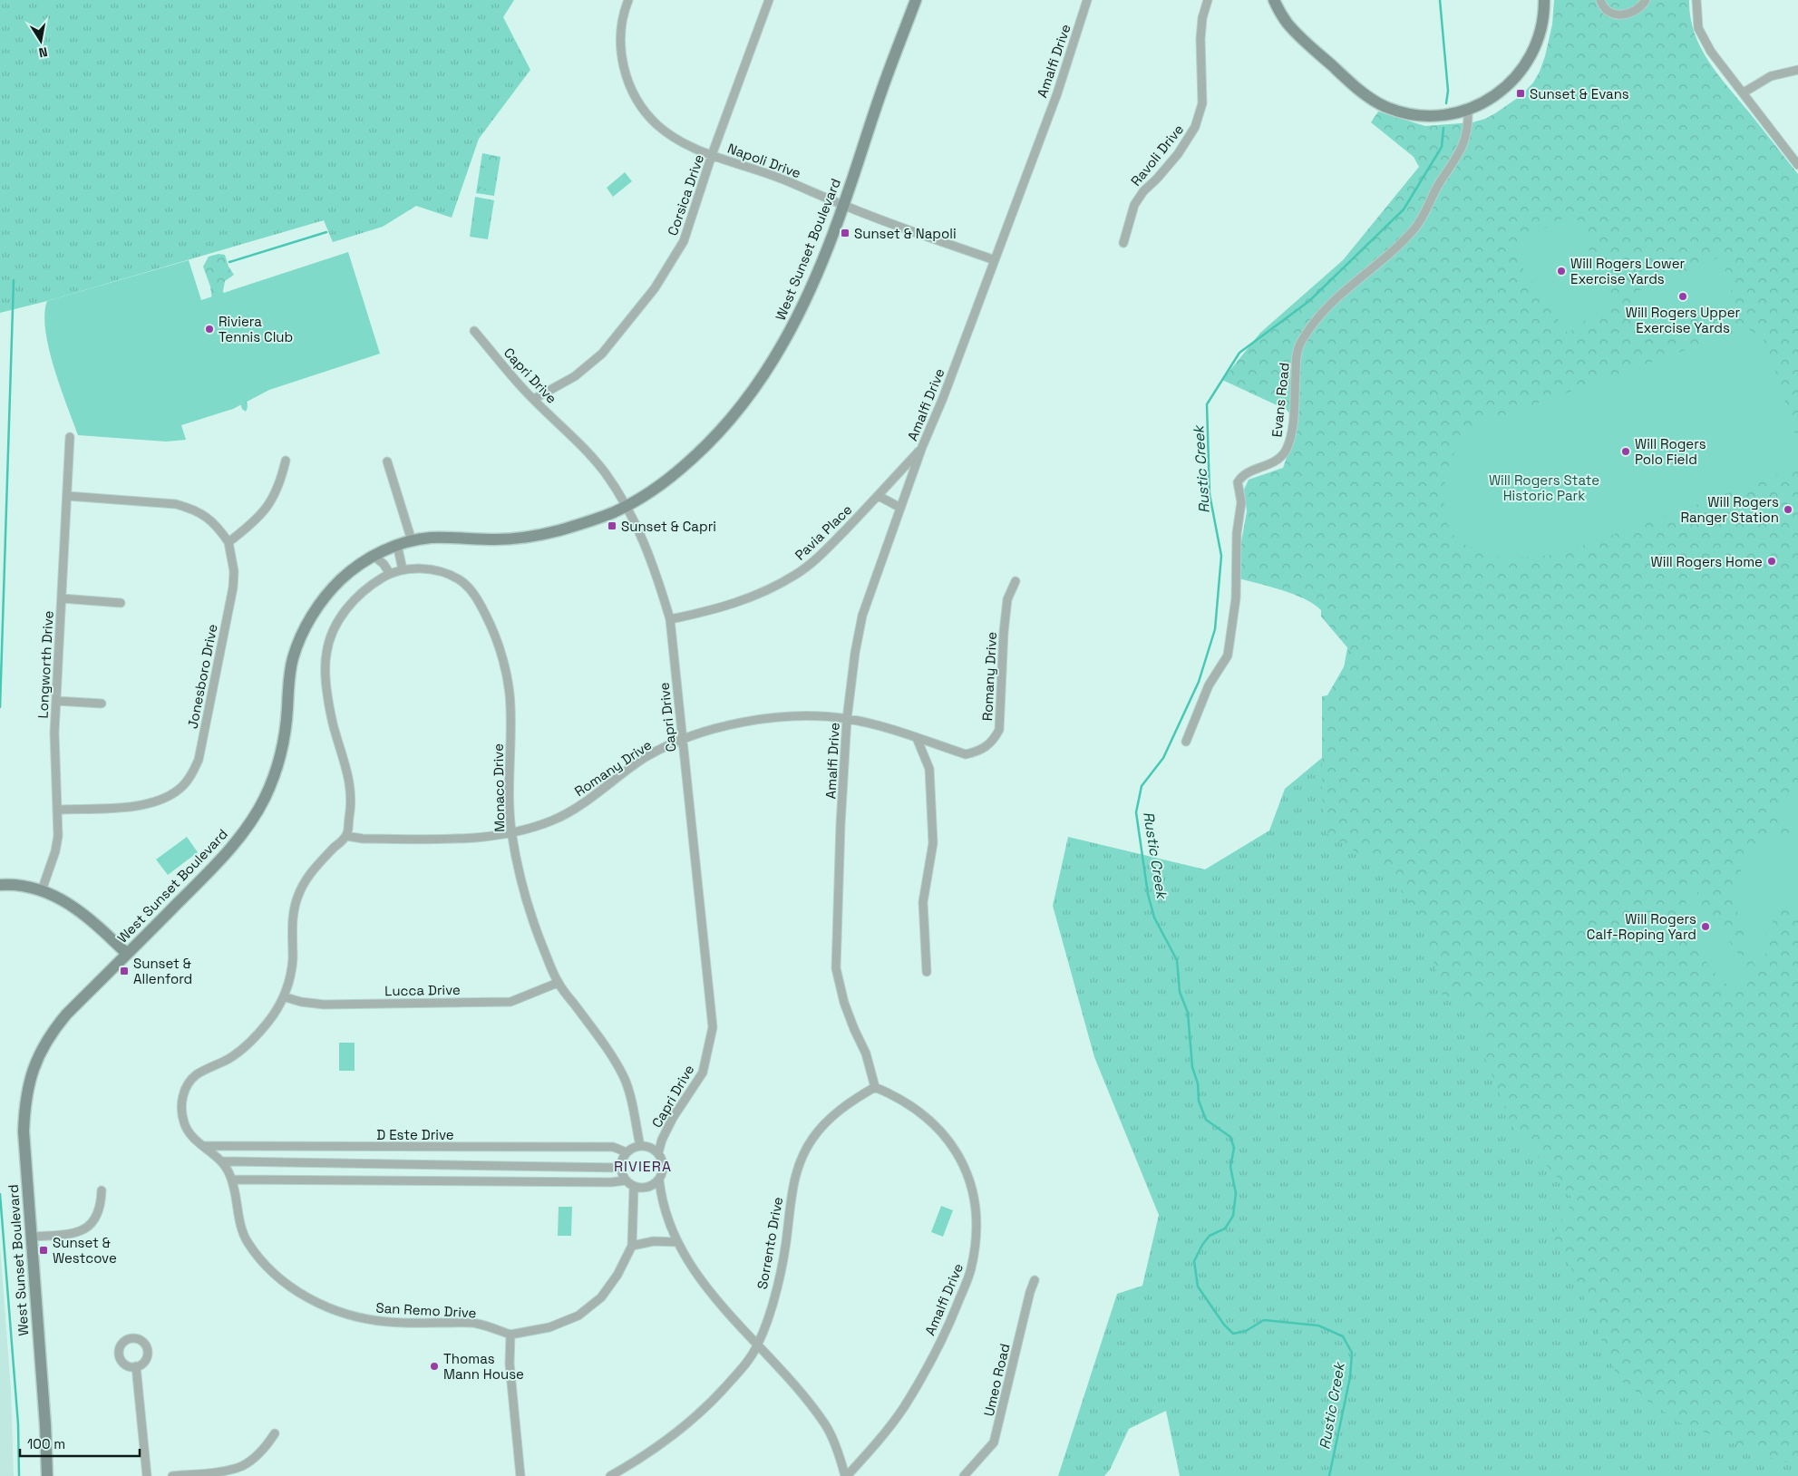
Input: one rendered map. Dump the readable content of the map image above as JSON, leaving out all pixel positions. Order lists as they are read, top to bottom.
{
  "streets": {
    "main road": ["West Sunset Boulevard"],
    "street": [
      "Amalfi Drive",
      "Ravoli Drive",
      "Napoli Drive",
      "Corsica Drive",
      "Capri Drive",
      "Evans Road",
      "Pavia Place",
      "Longworth Drive",
      "Jonesboro Drive",
      "Romany Drive",
      "Monaco Drive",
      "Lucca Drive",
      "D Este Drive",
      "Sorrento Drive",
      "San Remo Drive",
      "Umeo Road"
    ]
  },
  "crossings": [
    ["Amalfi Drive", "Napoli Drive"],
    ["Amalfi Drive", "Pavia Place"],
    ["Amalfi Drive", "Romany Drive"],
    ["Amalfi Drive", "Sorrento Drive"],
    ["Napoli Drive", "Corsica Drive"],
    ["Napoli Drive", "West Sunset Boulevard"],
    ["Corsica Drive", "Capri Drive"],
    ["West Sunset Boulevard", "Capri Drive"],
    ["Capri Drive", "Pavia Place"],
    ["Capri Drive", "Romany Drive"],
    ["Capri Drive", "Monaco Drive"],
    ["Capri Drive", "D Este Drive"],
    ["Longworth Drive", "Jonesboro Drive"],
    ["Romany Drive", "Monaco Drive"],
    ["Romany Drive", "San Remo Drive"],
    ["Monaco Drive", "Lucca Drive"],
    ["Monaco Drive", "D Este Drive"],
    ["Lucca Drive", "San Remo Drive"],
    ["D Este Drive", "San Remo Drive"]
  ],
  "districts": ["RIVIERA"],
  "water": ["Rustic Creek"],
  "parks": ["Will Rogers State Historic Park"],
  "places": {
    "transit": [
      "Sunset & Evans",
      "Sunset & Napoli",
      "Sunset & Capri",
      "Sunset & Allenford",
      "Sunset & Westcove"
    ],
    "other": [
      "Will Rogers Lower Exercise Yards",
      "Will Rogers Upper Exercise Yards",
      "Riviera Tennis Club",
      "Will Rogers Polo Field",
      "Will Rogers Ranger Station",
      "Will Rogers Home",
      "Will Rogers Calf-Roping Yard",
      "Thomas Mann House"
    ]
  },
  "scale_bar": "100 m",
  "north": "bottom"
}
